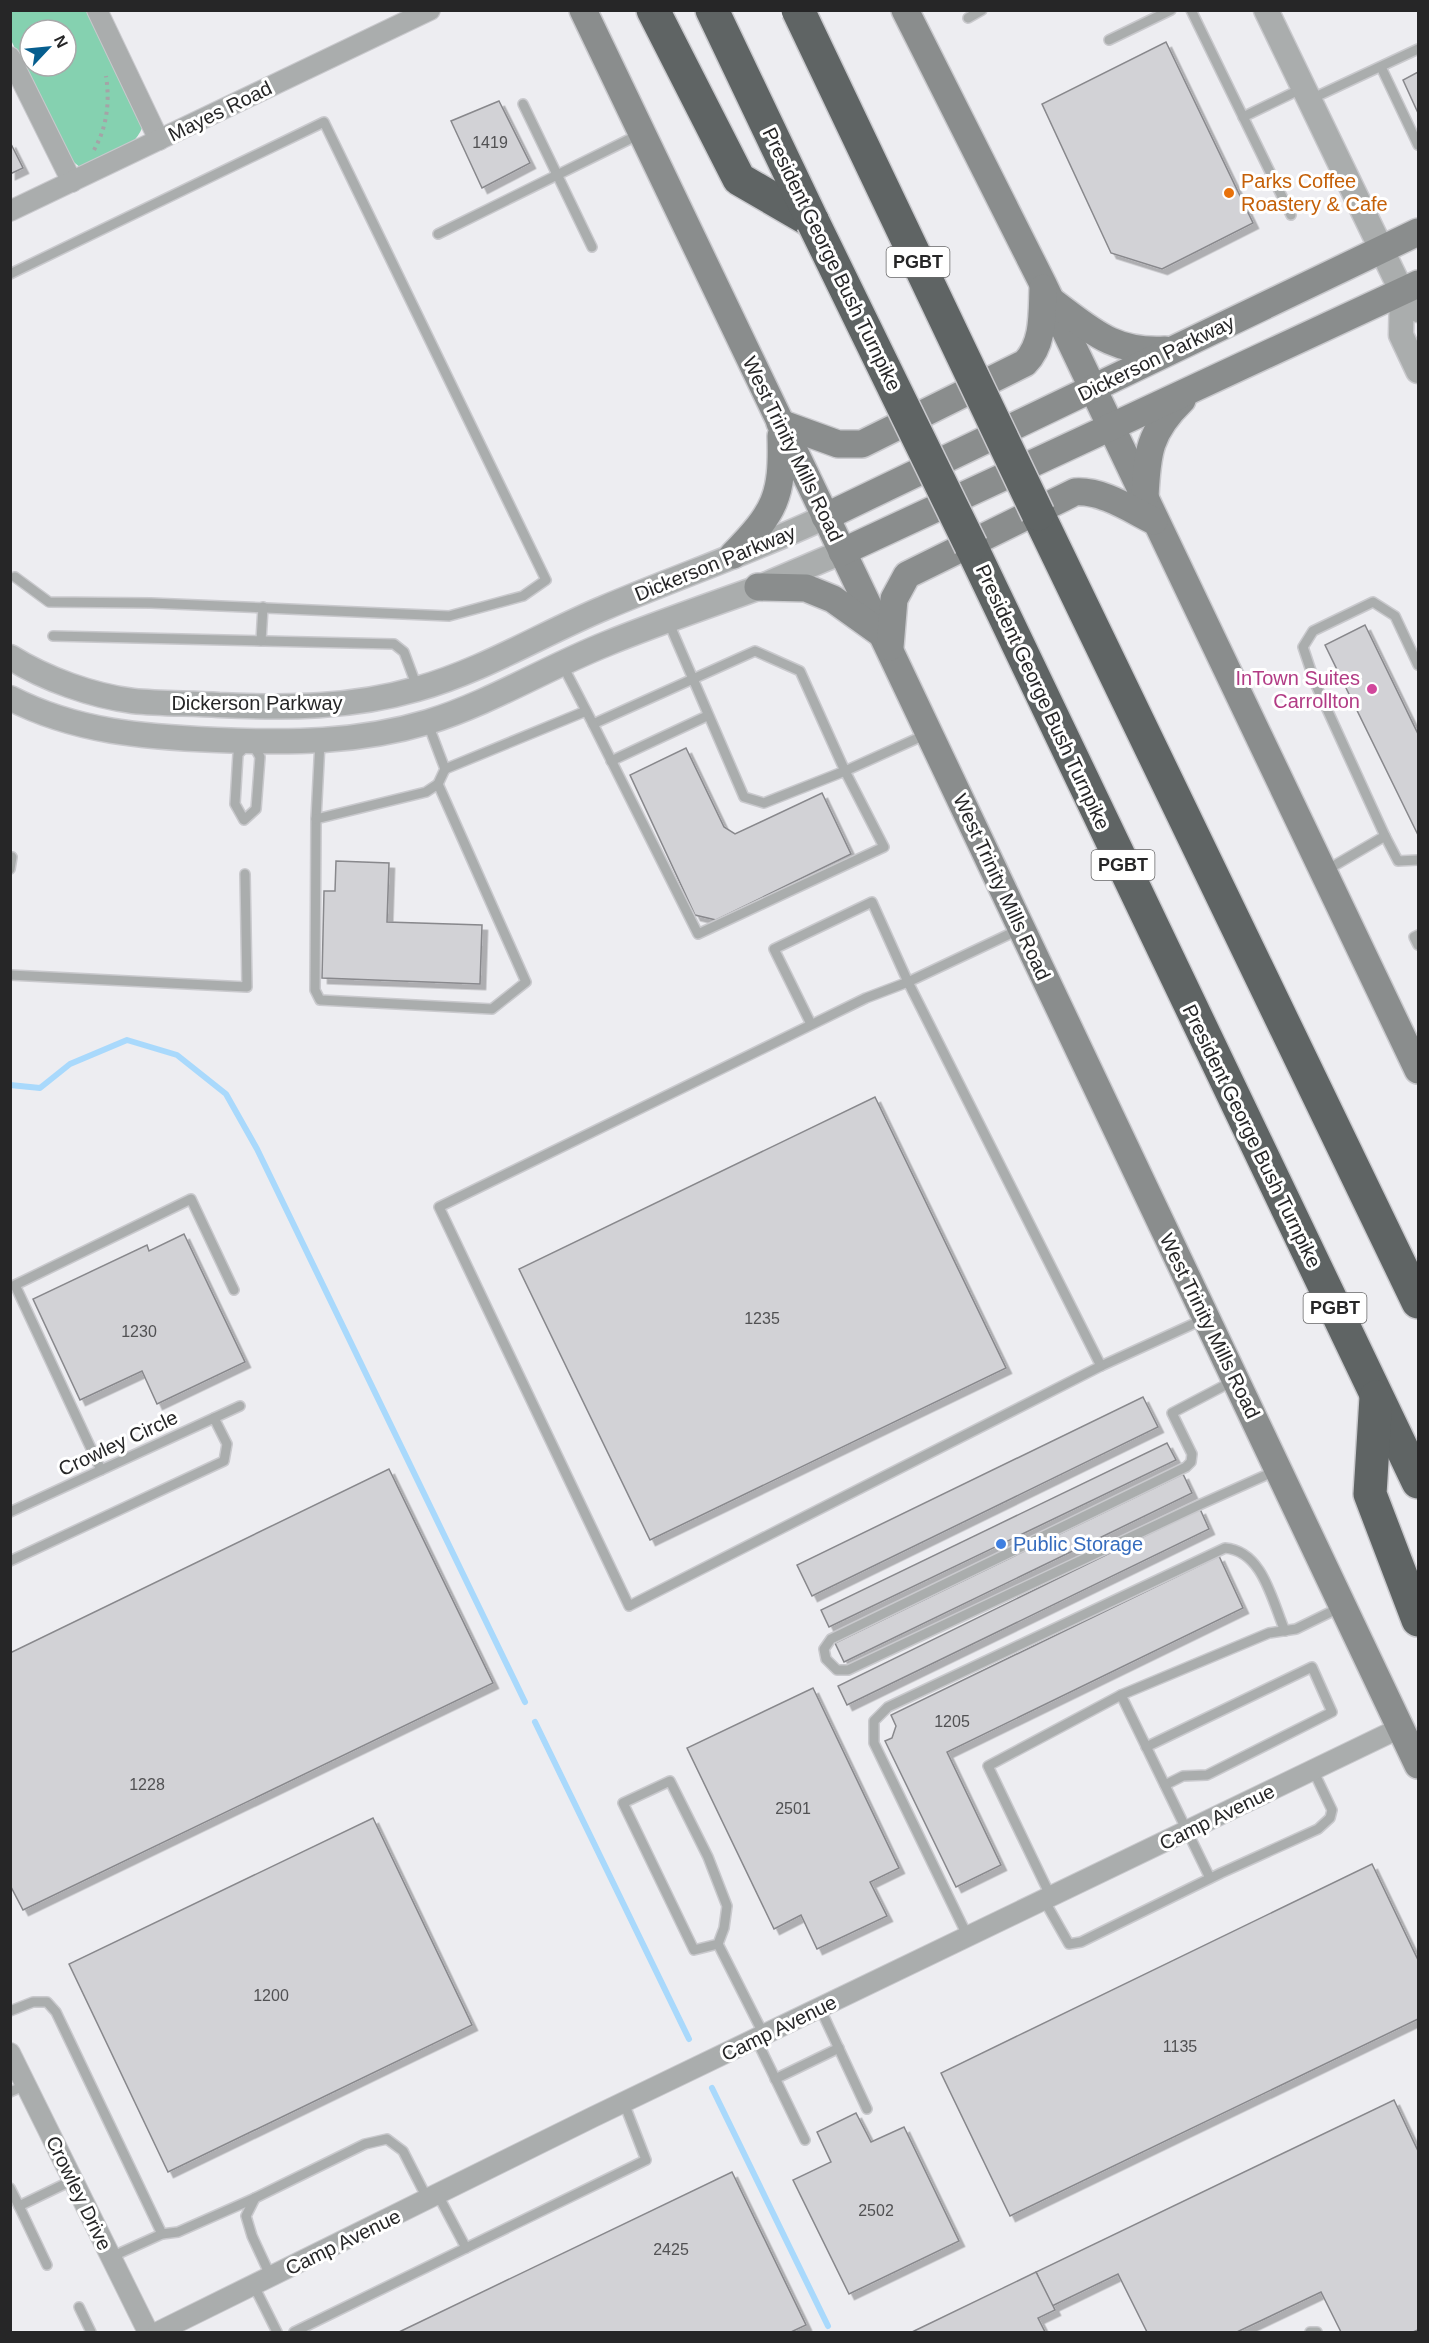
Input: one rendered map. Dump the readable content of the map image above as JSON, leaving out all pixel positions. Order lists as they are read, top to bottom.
{
  "streets": {
    "highway": ["President George Bush Turnpike", "PGBT"],
    "main road": ["Dickerson Parkway", "West Trinity Mills Road"],
    "street": ["Mayes Road", "Camp Avenue", "Crowley Drive"],
    "lane": ["Crowley Circle"]
  },
  "crossings": [
    ["Dickerson Parkway", "West Trinity Mills Road"],
    ["West Trinity Mills Road", "Camp Avenue"]
  ],
  "places": ["Parks Coffee Roastery & Cafe", "InTown Suites Carrollton", "Public Storage"],
  "house_numbers": [
    "1419",
    "1235",
    "1230",
    "1205",
    "1228",
    "2501",
    "1200",
    "1135",
    "2502",
    "2425"
  ],
  "north": "top right"
}
